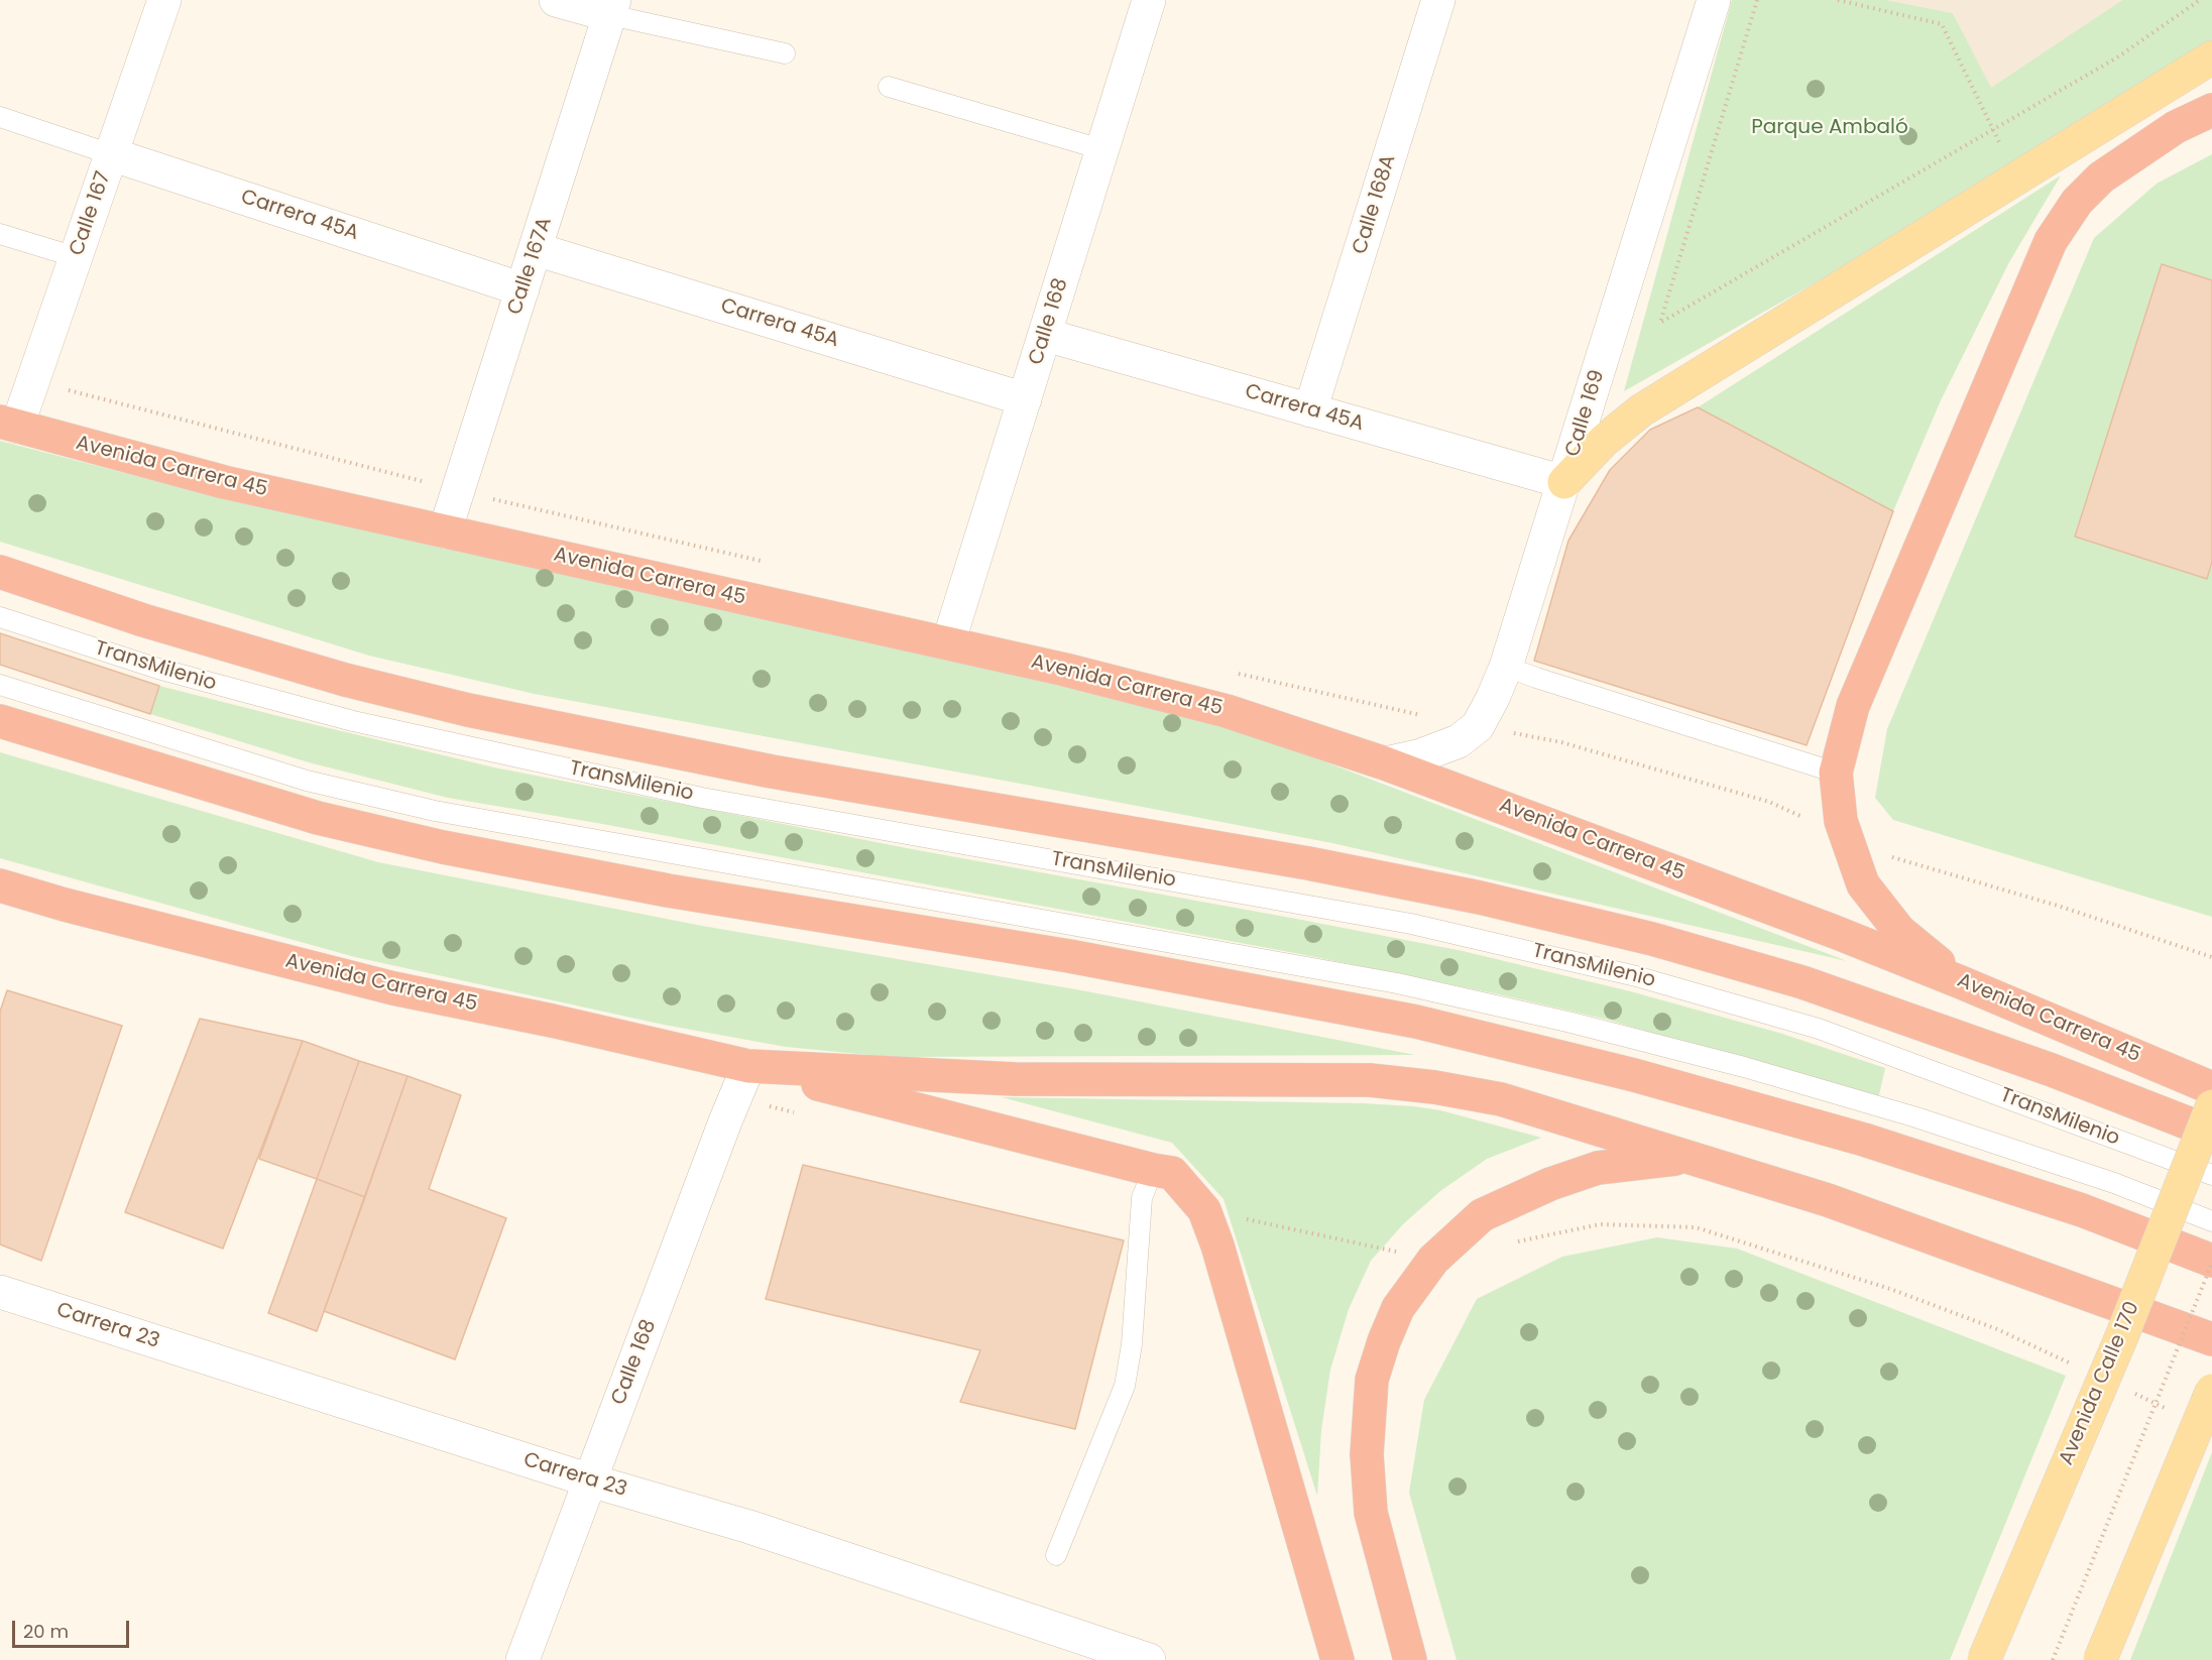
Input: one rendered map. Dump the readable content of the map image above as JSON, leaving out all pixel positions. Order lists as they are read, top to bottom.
{
  "streets": {
    "highway": ["Avenida Carrera 45"],
    "main road": ["Avenida Calle 170"],
    "street": [
      "Calle 168A",
      "Calle 167",
      "Carrera 45A",
      "Calle 167A",
      "Calle 168",
      "Calle 169",
      "Carrera 23"
    ],
    "lane": ["TransMilenio"]
  },
  "crossings": [
    ["Calle 168A", "Carrera 45A"],
    ["Calle 167", "Carrera 45A"],
    ["Calle 167", "Avenida Carrera 45"],
    ["Carrera 45A", "Calle 167A"],
    ["Carrera 45A", "Calle 168"],
    ["Carrera 45A", "Calle 169"],
    ["Calle 167A", "Avenida Carrera 45"],
    ["Calle 168", "Avenida Carrera 45"],
    ["Calle 168", "Carrera 23"],
    ["Calle 169", "Avenida Carrera 45"]
  ],
  "parks": ["Parque Ambaló"],
  "scale_bar": "20 m"
}
